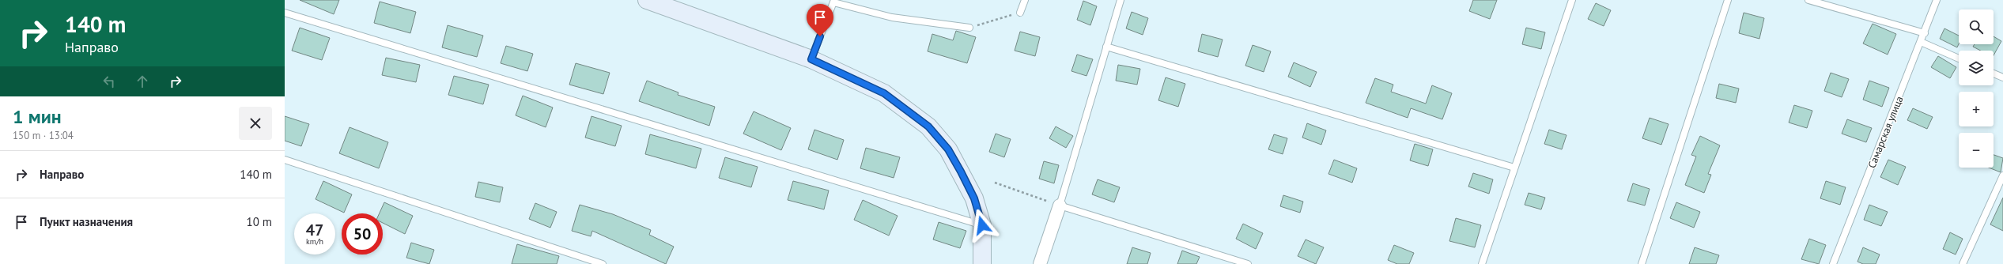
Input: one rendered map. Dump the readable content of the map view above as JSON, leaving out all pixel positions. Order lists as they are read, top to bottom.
{
  "streets": {
    "lane": ["Самарская улица"]
  },
  "page": {
    "turn": ["140 m", "Направо"],
    "map_buttons": ["+", "−"],
    "heading": ["1 мин", "150 m · 13:04"],
    "list": [
      {
        "name": "Направо",
        "value": "140 m"
      },
      {
        "name": "Пункт назначения",
        "value": "10 m"
      }
    ],
    "speed": "47 km/h",
    "limit": "50"
  }
}
